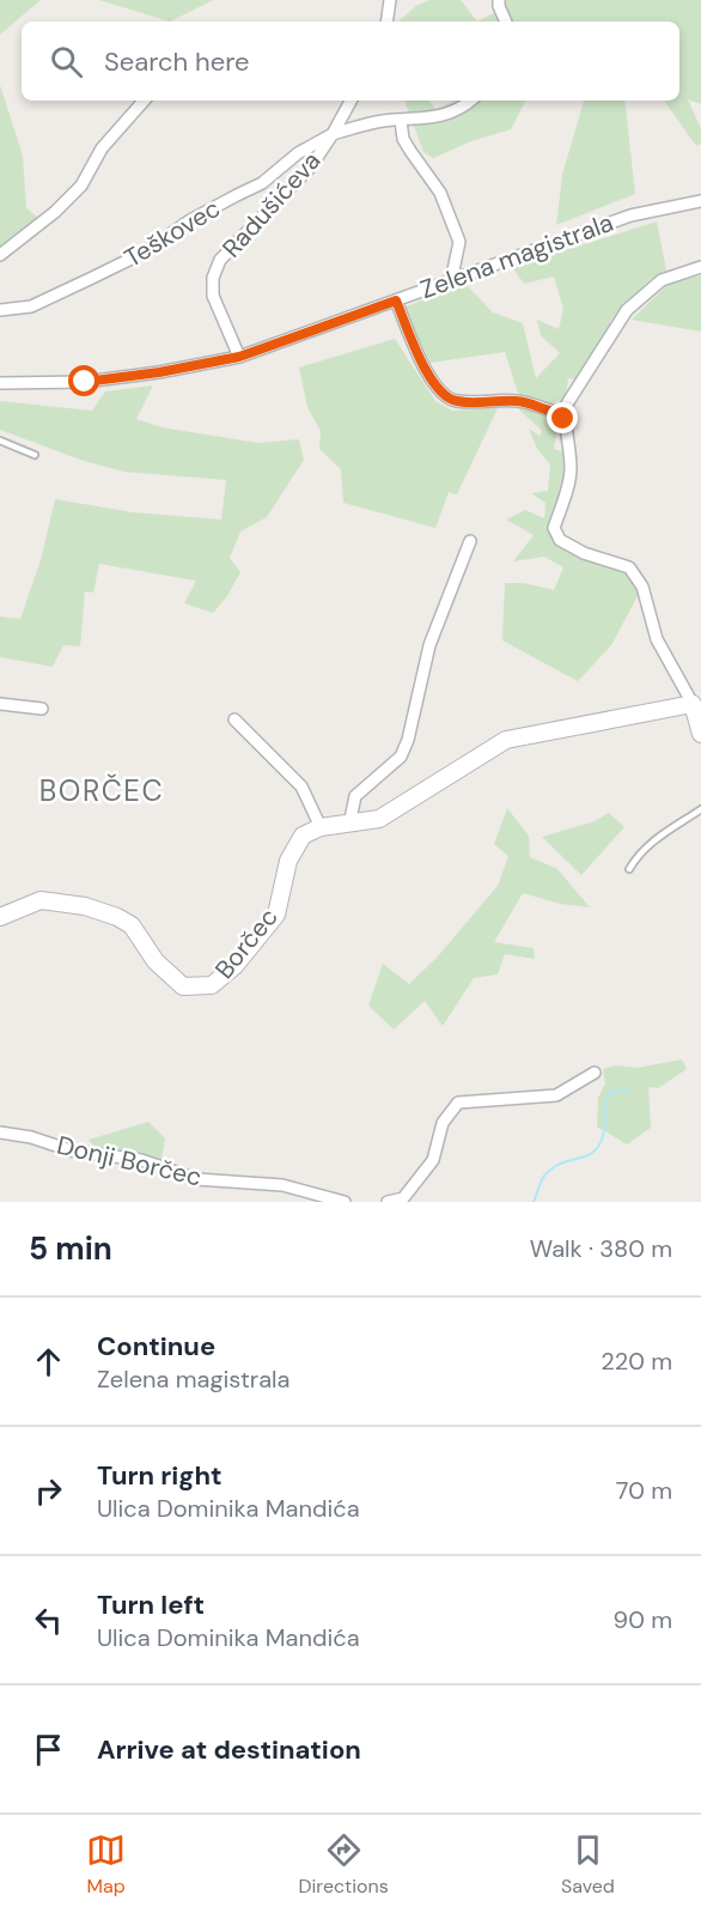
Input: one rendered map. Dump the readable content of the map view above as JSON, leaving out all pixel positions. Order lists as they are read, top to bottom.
{
  "streets": {
    "street": [
      "Radušićeva",
      "Teškovec",
      "Zelena magistrala",
      "Borčec",
      "Donji Borčec"
    ]
  },
  "crossings": [
    ["Radušićeva", "Teškovec"],
    ["Radušićeva", "Zelena magistrala"]
  ],
  "districts": ["BORČEC"],
  "page": {
    "search": "Search here",
    "heading": ["5 min", "Walk · 380 m"],
    "list": [
      ["Continue", "Zelena magistrala", "220 m"],
      ["Turn right", "Ulica Dominika Mandića", "70 m"],
      ["Turn left", "Ulica Dominika Mandića", "90 m"],
      "Arrive at destination"
    ],
    "nav": ["Map", "Directions", "Saved"]
  }
}
